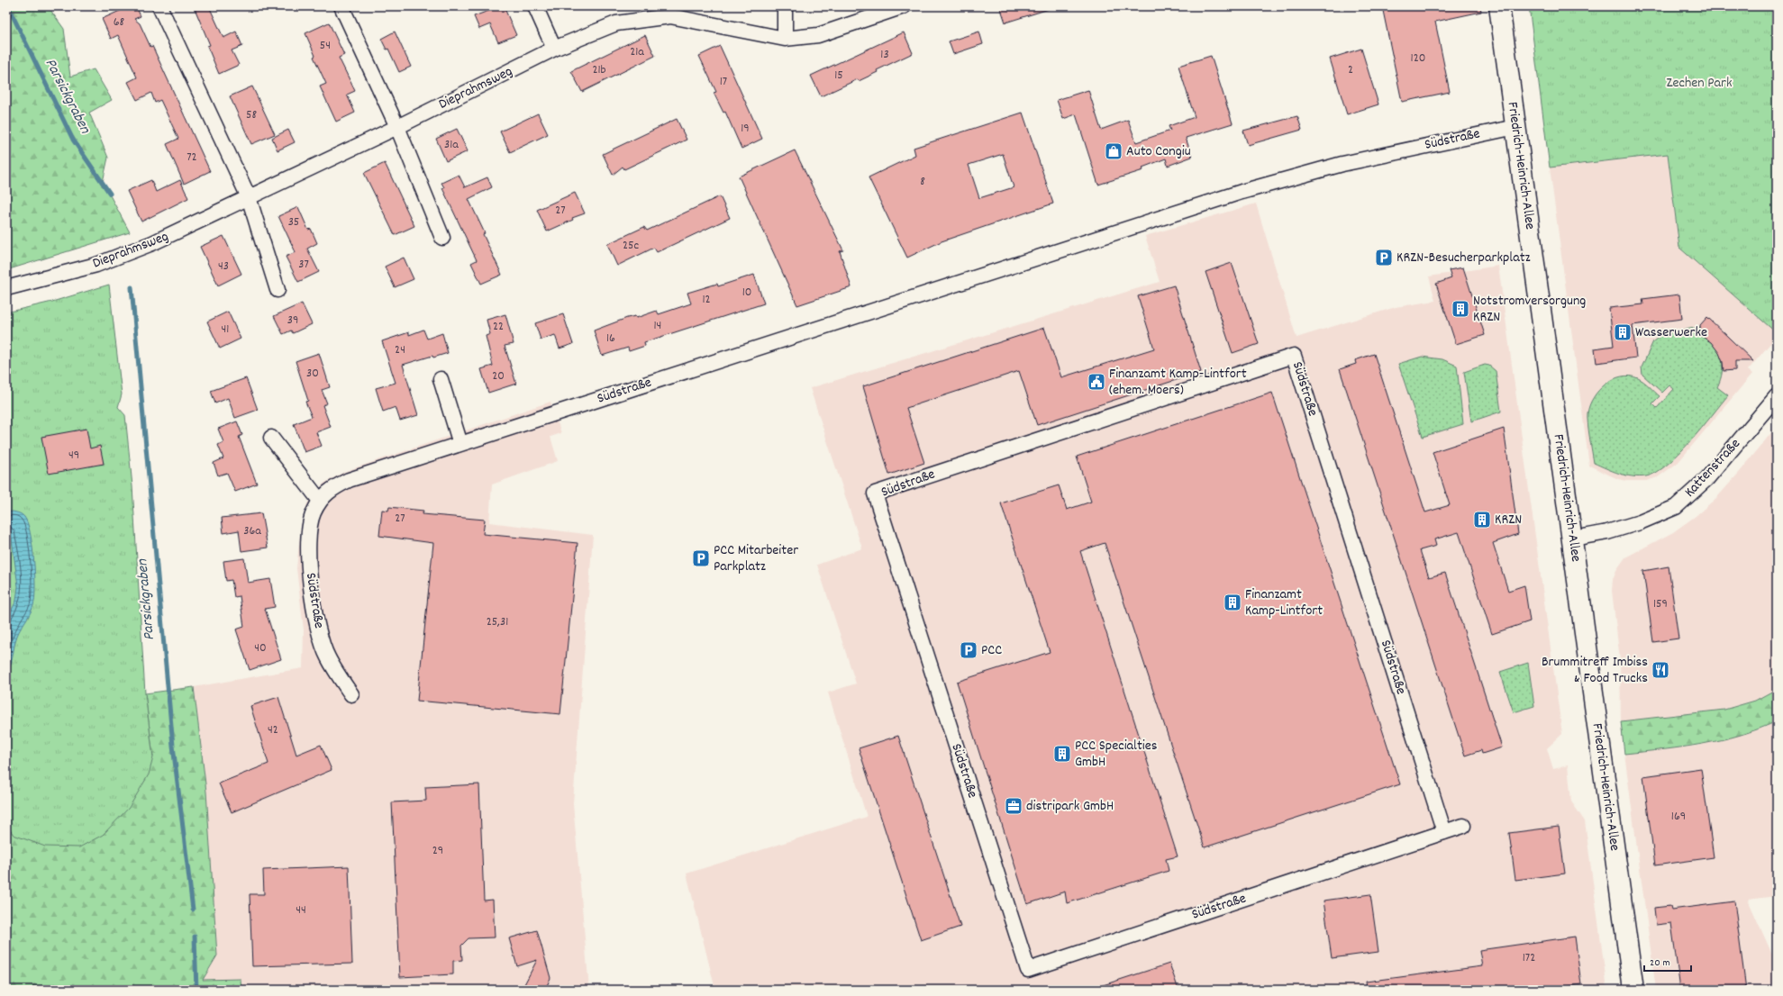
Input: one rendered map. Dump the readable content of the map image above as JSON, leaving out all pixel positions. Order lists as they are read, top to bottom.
{
  "streets": {
    "main road": ["Friedrich-Heinrich-Allee"],
    "street": ["Dieprahmsweg", "Südstraße", "Kattenstraße"]
  },
  "crossings": [
    ["Südstraße", "Friedrich-Heinrich-Allee"],
    ["Friedrich-Heinrich-Allee", "Kattenstraße"]
  ],
  "water": ["Parsickgraben"],
  "parks": ["Zechen Park"],
  "places": {
    "shop": ["Auto Congiu"],
    "parking": ["KRZN-Besucherparkplatz", "PCC Mitarbeiter Parkplatz", "PCC"],
    "building": [
      "Notstromversorgung KRZN",
      "Wasserwerke",
      "KRZN",
      "Finanzamt Kamp-Lintfort",
      "PCC Specialties GmbH"
    ],
    "public building": ["Finanzamt Kamp-Lintfort (ehem. Moers)"],
    "restaurant": ["Brummitreff Imbiss & Food Trucks"],
    "office": ["distripark GmbH"]
  },
  "house_numbers": [
    "68",
    "54",
    "21a",
    "13",
    "120",
    "21b",
    "2",
    "15",
    "17",
    "58",
    "19",
    "31a",
    "72",
    "8",
    "27",
    "35",
    "25c",
    "37",
    "43",
    "10",
    "12",
    "39",
    "14",
    "22",
    "41",
    "16",
    "24",
    "30",
    "20",
    "49",
    "27",
    "36a",
    "159",
    "25,31",
    "40",
    "42",
    "169",
    "29",
    "44",
    "172"
  ],
  "scale_bar": "20 m"
}
